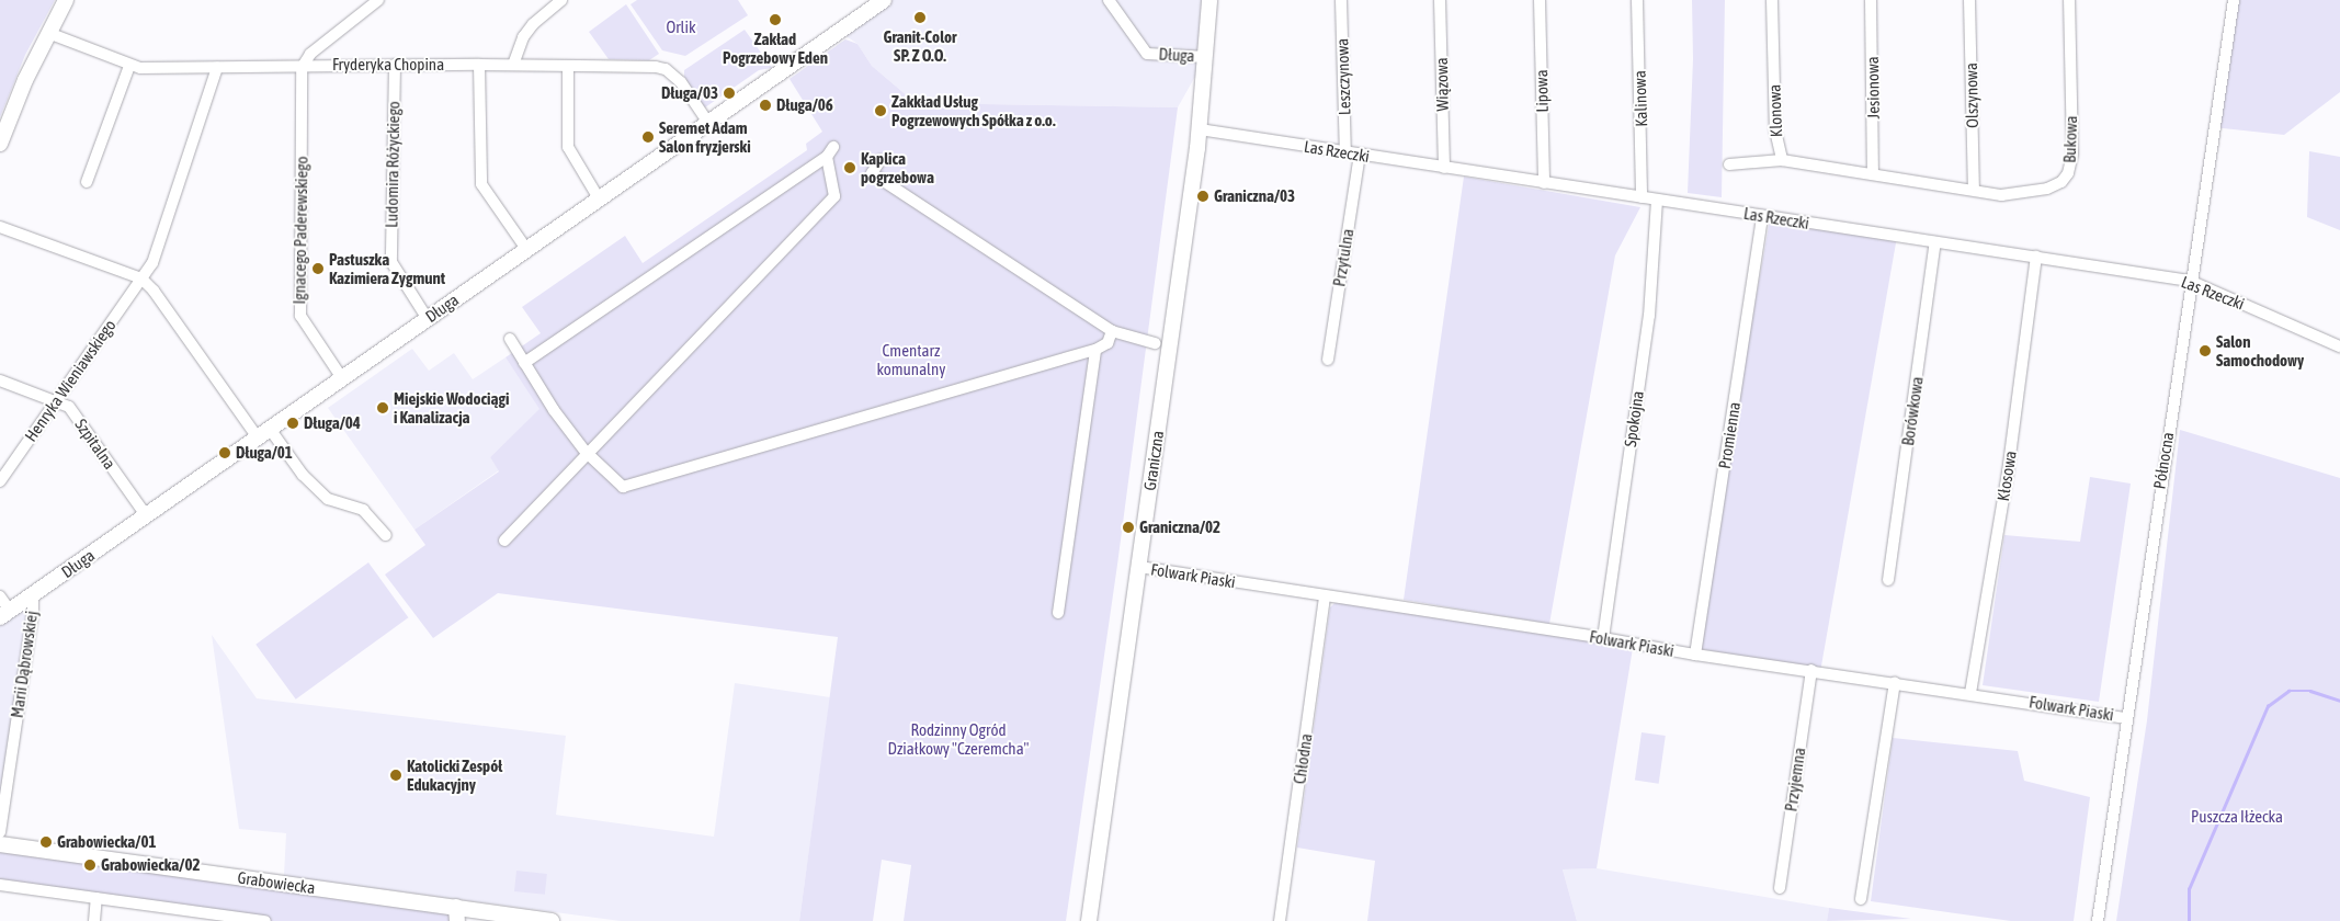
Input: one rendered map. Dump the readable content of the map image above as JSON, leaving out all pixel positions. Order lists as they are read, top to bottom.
{
  "streets": {
    "street": [
      "Długa",
      "Fryderyka Chopina",
      "Leszczynowa",
      "Wiązowa",
      "Jesionowa",
      "Lipowa",
      "Olszynowa",
      "Kalinowa",
      "Klonowa",
      "Bukowa",
      "Las Rzeczki",
      "Ludomira Różyckiego",
      "Ignacego Paderewskiego",
      "Przytulna",
      "Henryka Wieniawskiego",
      "Borówkowa",
      "Spokojna",
      "Promienna",
      "Szpitalna",
      "Graniczna",
      "Północna",
      "Kłosowa",
      "Folwark Piaski",
      "Marii Dąbrowskiej",
      "Chłodna",
      "Przyjemna",
      "Grabowiecka"
    ]
  },
  "crossings": [
    ["Długa", "Fryderyka Chopina"],
    ["Długa", "Ludomira Różyckiego"],
    ["Długa", "Ignacego Paderewskiego"],
    ["Długa", "Szpitalna"],
    ["Długa", "Graniczna"],
    ["Długa", "Marii Dąbrowskiej"],
    ["Fryderyka Chopina", "Ludomira Różyckiego"],
    ["Fryderyka Chopina", "Ignacego Paderewskiego"],
    ["Fryderyka Chopina", "Henryka Wieniawskiego"],
    ["Leszczynowa", "Las Rzeczki"],
    ["Wiązowa", "Las Rzeczki"],
    ["Jesionowa", "Klonowa"],
    ["Jesionowa", "Bukowa"],
    ["Lipowa", "Las Rzeczki"],
    ["Olszynowa", "Bukowa"],
    ["Kalinowa", "Las Rzeczki"],
    ["Klonowa", "Bukowa"],
    ["Las Rzeczki", "Przytulna"],
    ["Las Rzeczki", "Borówkowa"],
    ["Las Rzeczki", "Spokojna"],
    ["Las Rzeczki", "Promienna"],
    ["Las Rzeczki", "Graniczna"],
    ["Las Rzeczki", "Północna"],
    ["Las Rzeczki", "Kłosowa"],
    ["Henryka Wieniawskiego", "Szpitalna"],
    ["Spokojna", "Folwark Piaski"],
    ["Promienna", "Folwark Piaski"],
    ["Graniczna", "Folwark Piaski"],
    ["Północna", "Folwark Piaski"],
    ["Kłosowa", "Folwark Piaski"],
    ["Folwark Piaski", "Chłodna"],
    ["Folwark Piaski", "Przyjemna"]
  ],
  "parks": [
    "Orlik",
    "Cmentarz komunalny",
    "Rodzinny Ogród Działkowy \"Czeremcha\"",
    "Puszcza Iłżecka"
  ],
  "places": [
    "Granit-Color SP. Z O.O.",
    "Zakład Pogrzebowy Eden",
    "Długa/03",
    "Długa/06",
    "Zakkład Usług Pogrzewowych Spółka z o.o.",
    "Seremet Adam Salon fryzjerski",
    "Kaplica pogrzebowa",
    "Graniczna/03",
    "Pastuszka Kazimiera Zygmunt",
    "Salon Samochodowy",
    "Miejskie Wodociągi i Kanalizacja",
    "Długa/04",
    "Długa/01",
    "Graniczna/02",
    "Katolicki Zespół Edukacyjny",
    "Grabowiecka/01",
    "Grabowiecka/02"
  ]
}
